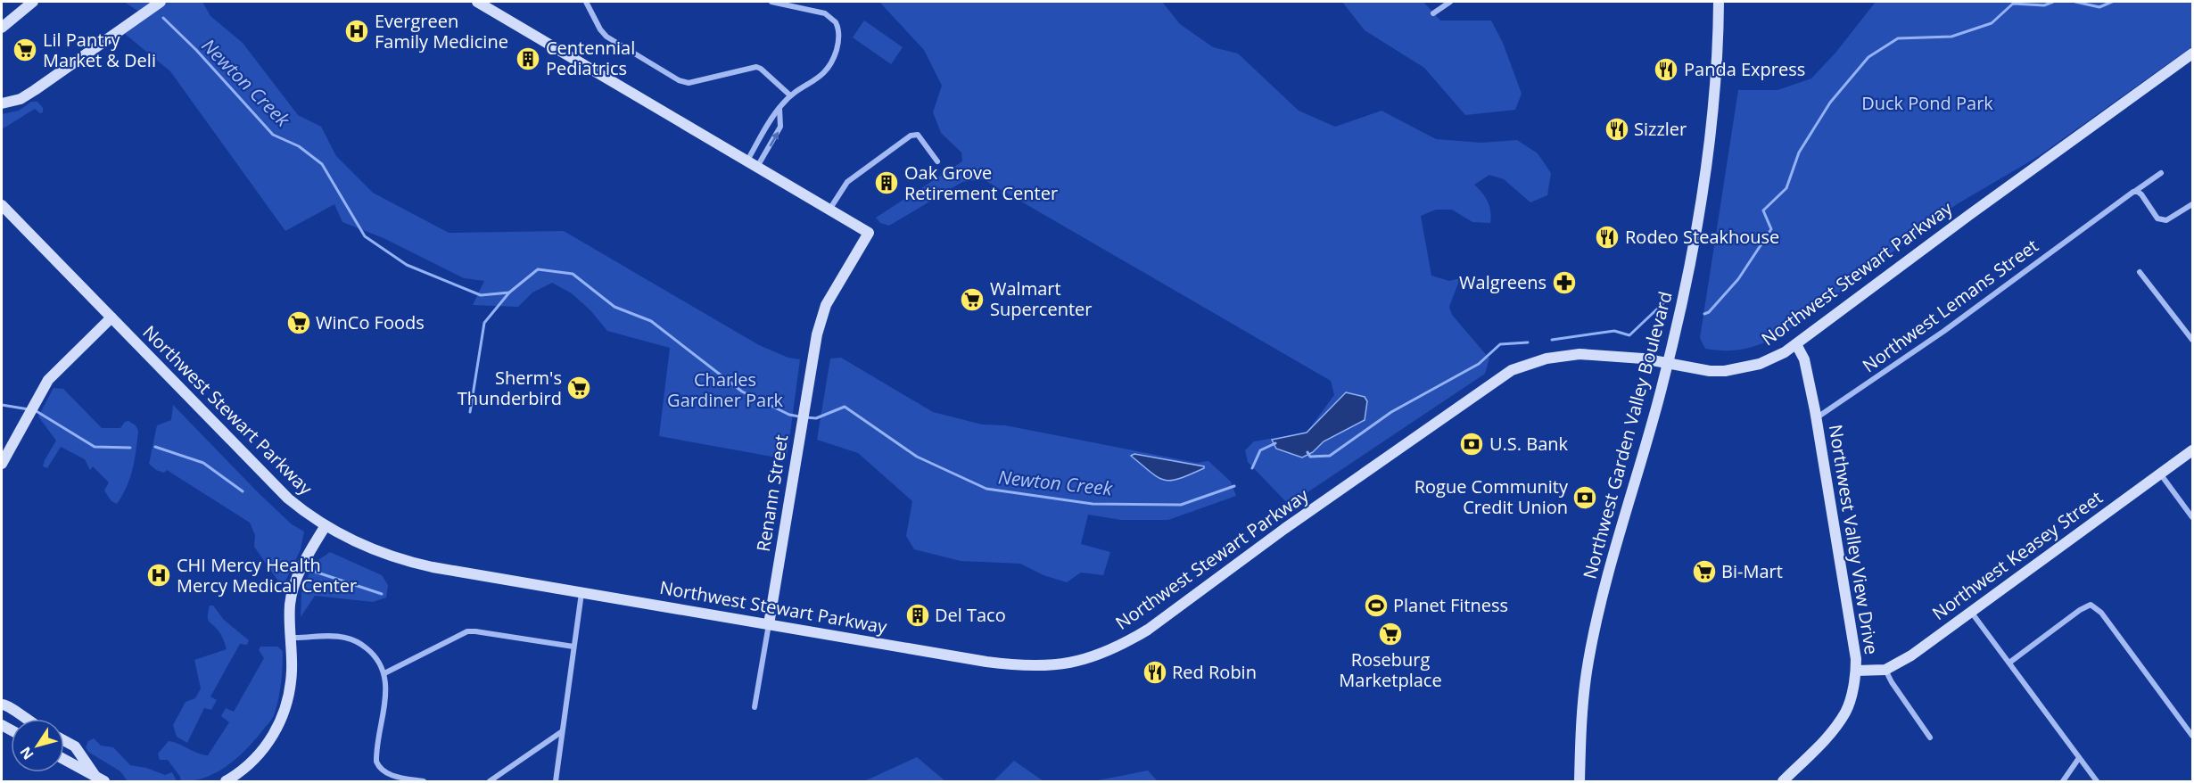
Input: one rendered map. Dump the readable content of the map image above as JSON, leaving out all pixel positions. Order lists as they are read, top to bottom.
{
  "streets": {
    "main road": [
      "Northwest Stewart Parkway",
      "Northwest Garden Valley Boulevard",
      "Renann Street",
      "Northwest Valley View Drive",
      "Northwest Keasey Street"
    ],
    "street": ["Northwest Lemans Street"]
  },
  "crossings": [
    ["Northwest Stewart Parkway", "Northwest Garden Valley Boulevard"],
    ["Northwest Stewart Parkway", "Renann Street"],
    ["Northwest Stewart Parkway", "Northwest Valley View Drive"],
    ["Northwest Lemans Street", "Northwest Valley View Drive"],
    ["Northwest Valley View Drive", "Northwest Keasey Street"]
  ],
  "water": ["Newton Creek"],
  "parks": ["Duck Pond Park", "Charles Gardiner Park"],
  "places": {
    "hospital": ["Evergreen Family Medicine", "CHI Mercy Health Mercy Medical Center"],
    "supermarket": [
      "Lil Pantry Market & Deli",
      "Walmart Supercenter",
      "WinCo Foods",
      "Sherm's Thunderbird",
      "Bi-Mart",
      "Roseburg Marketplace"
    ],
    "building": ["Centennial Pediatrics", "Oak Grove Retirement Center", "Del Taco"],
    "restaurant": [
      "Panda Express",
      "Sizzler",
      "Rodeo Steakhouse",
      "Red Robin"
    ],
    "pharmacy": ["Walgreens"],
    "bank": ["U.S. Bank", "Rogue Community Credit Union"],
    "sports": ["Planet Fitness"]
  },
  "north": "bottom left"
}
